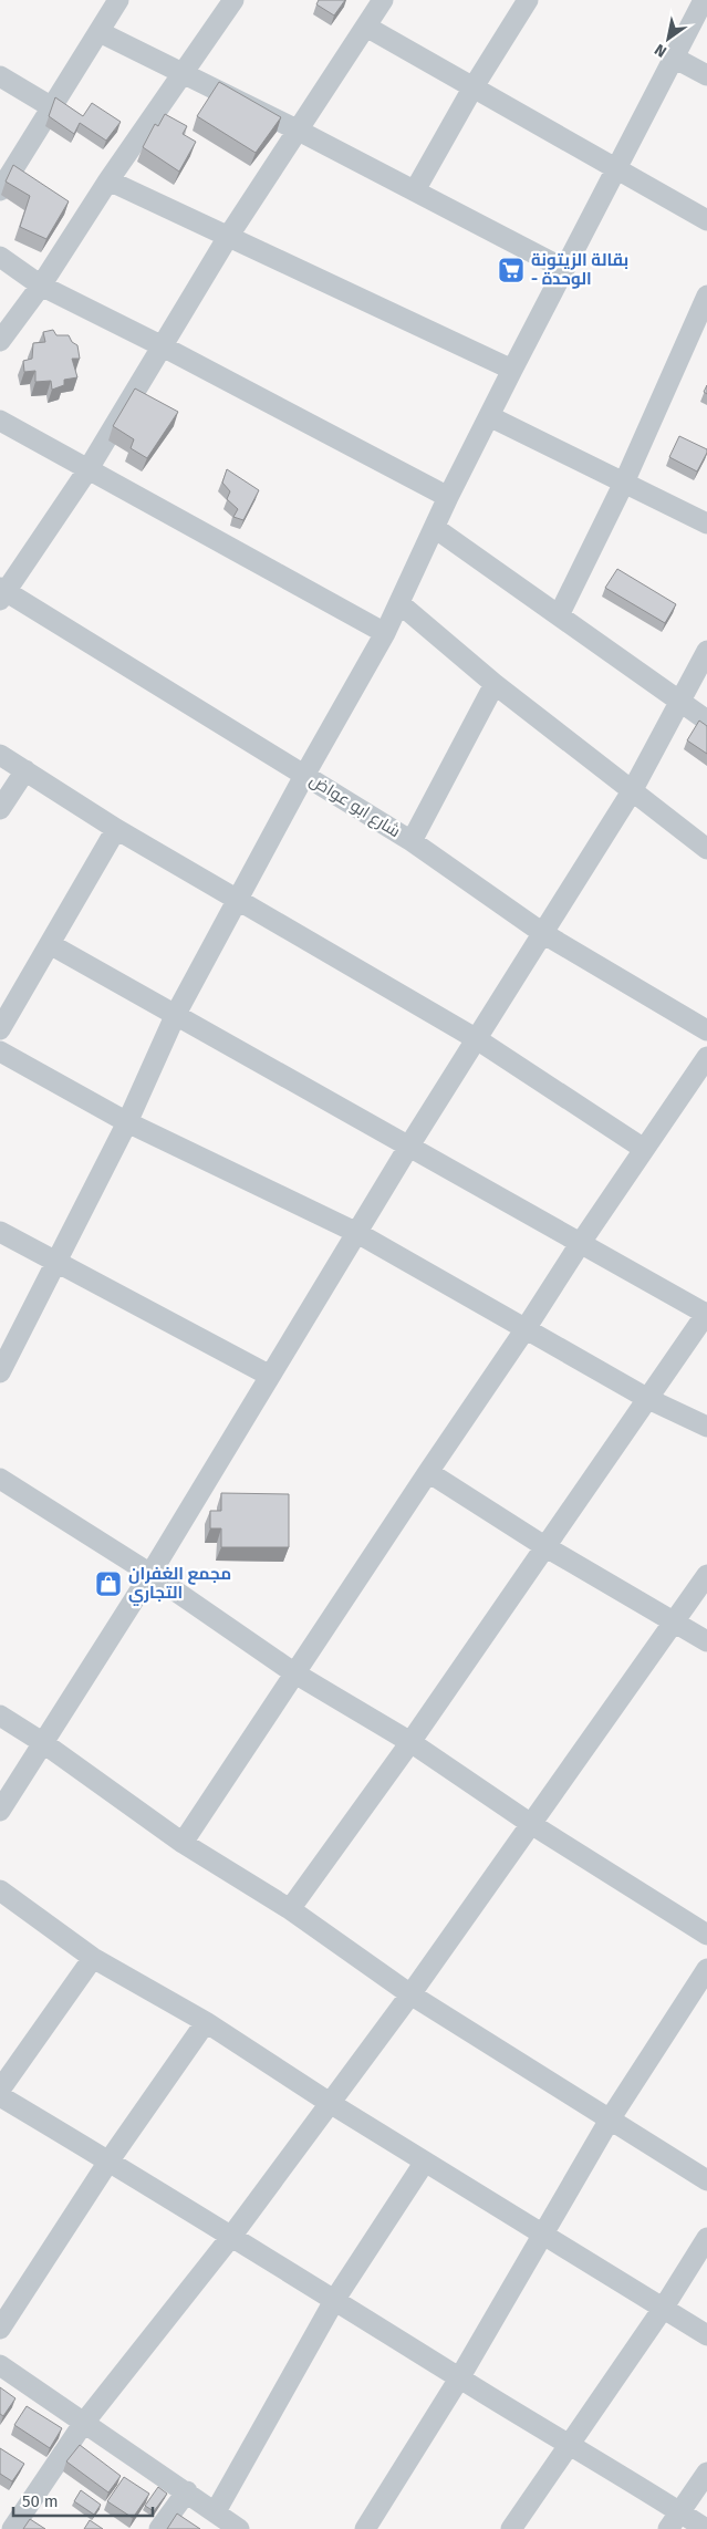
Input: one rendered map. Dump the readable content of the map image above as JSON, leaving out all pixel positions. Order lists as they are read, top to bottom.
{
  "streets": {
    "street": ["شارع ابو عواض"]
  },
  "places": {
    "supermarket": ["بقالة الزيتونة - الوحدة"],
    "shop": ["مجمع الغفران التجاري"]
  },
  "scale_bar": "50 m",
  "north": "bottom left"
}
